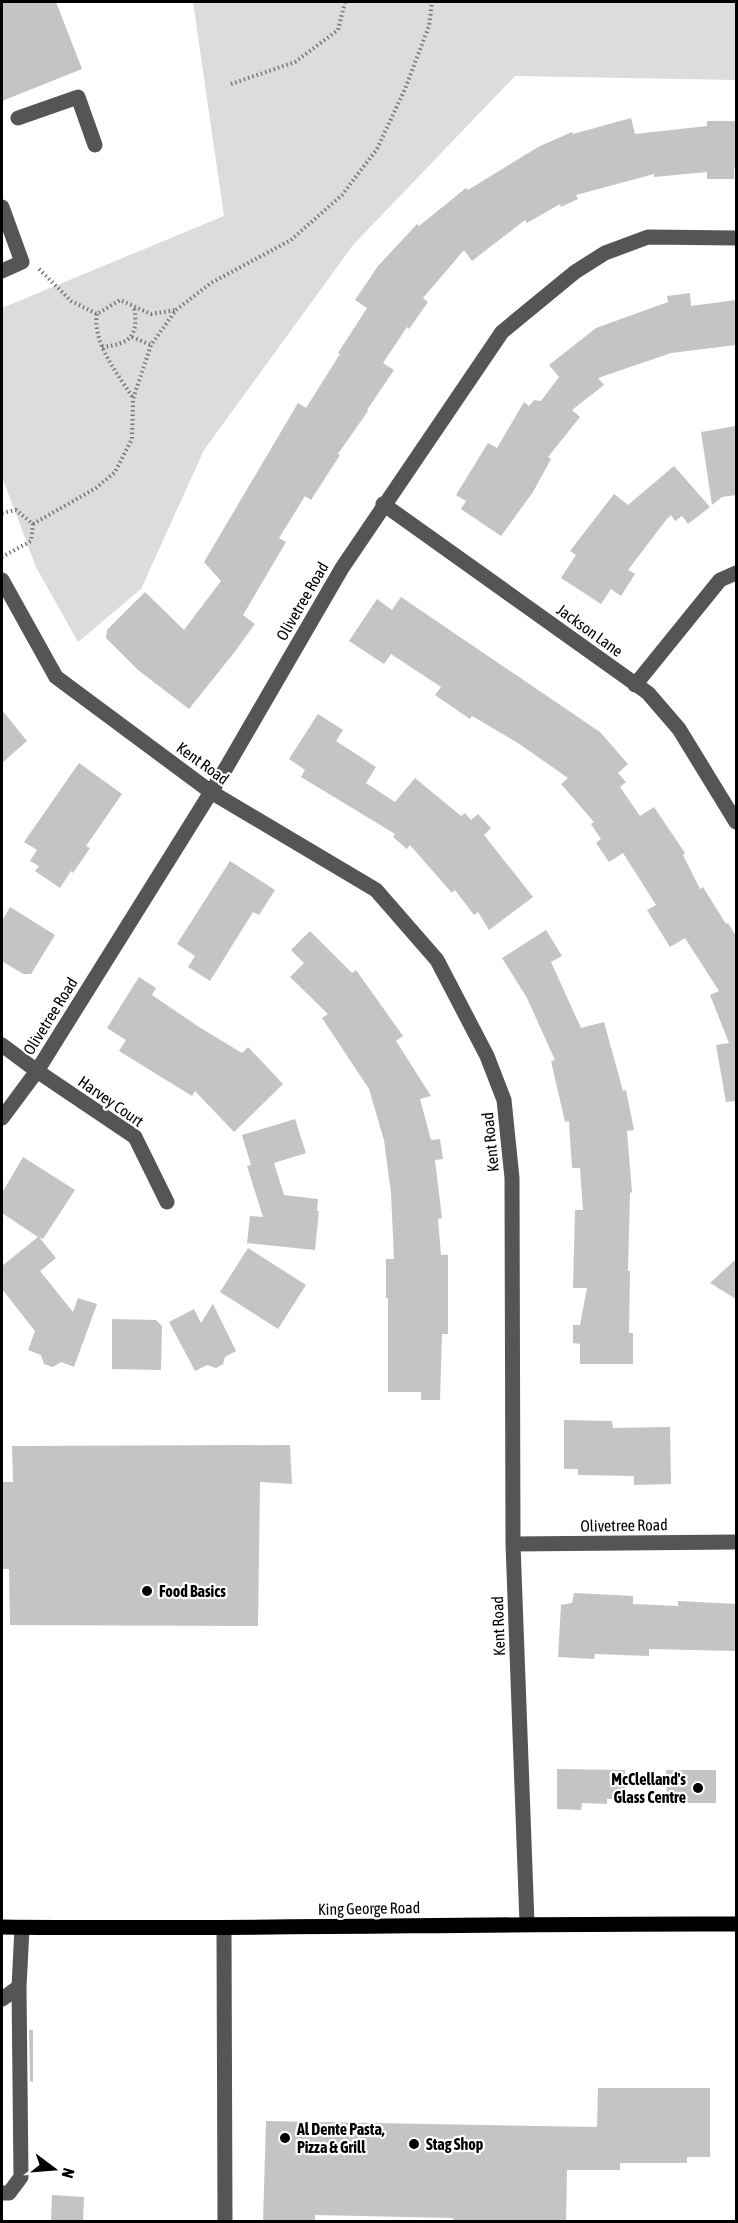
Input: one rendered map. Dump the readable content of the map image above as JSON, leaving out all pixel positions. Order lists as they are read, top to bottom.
{
  "streets": {
    "main road": ["King George Road"],
    "street": [
      "Olivetree Road",
      "Jackson Lane",
      "Kent Road",
      "Harvey Court"
    ]
  },
  "crossings": [
    ["Olivetree Road", "Jackson Lane"],
    ["Olivetree Road", "Kent Road"],
    ["Olivetree Road", "Harvey Court"],
    ["Kent Road", "King George Road"]
  ],
  "places": [
    "Food Basics",
    "McClelland's Glass Centre",
    "Al Dente Pasta, Pizza & Grill",
    "Stag Shop"
  ],
  "north": "right"
}
